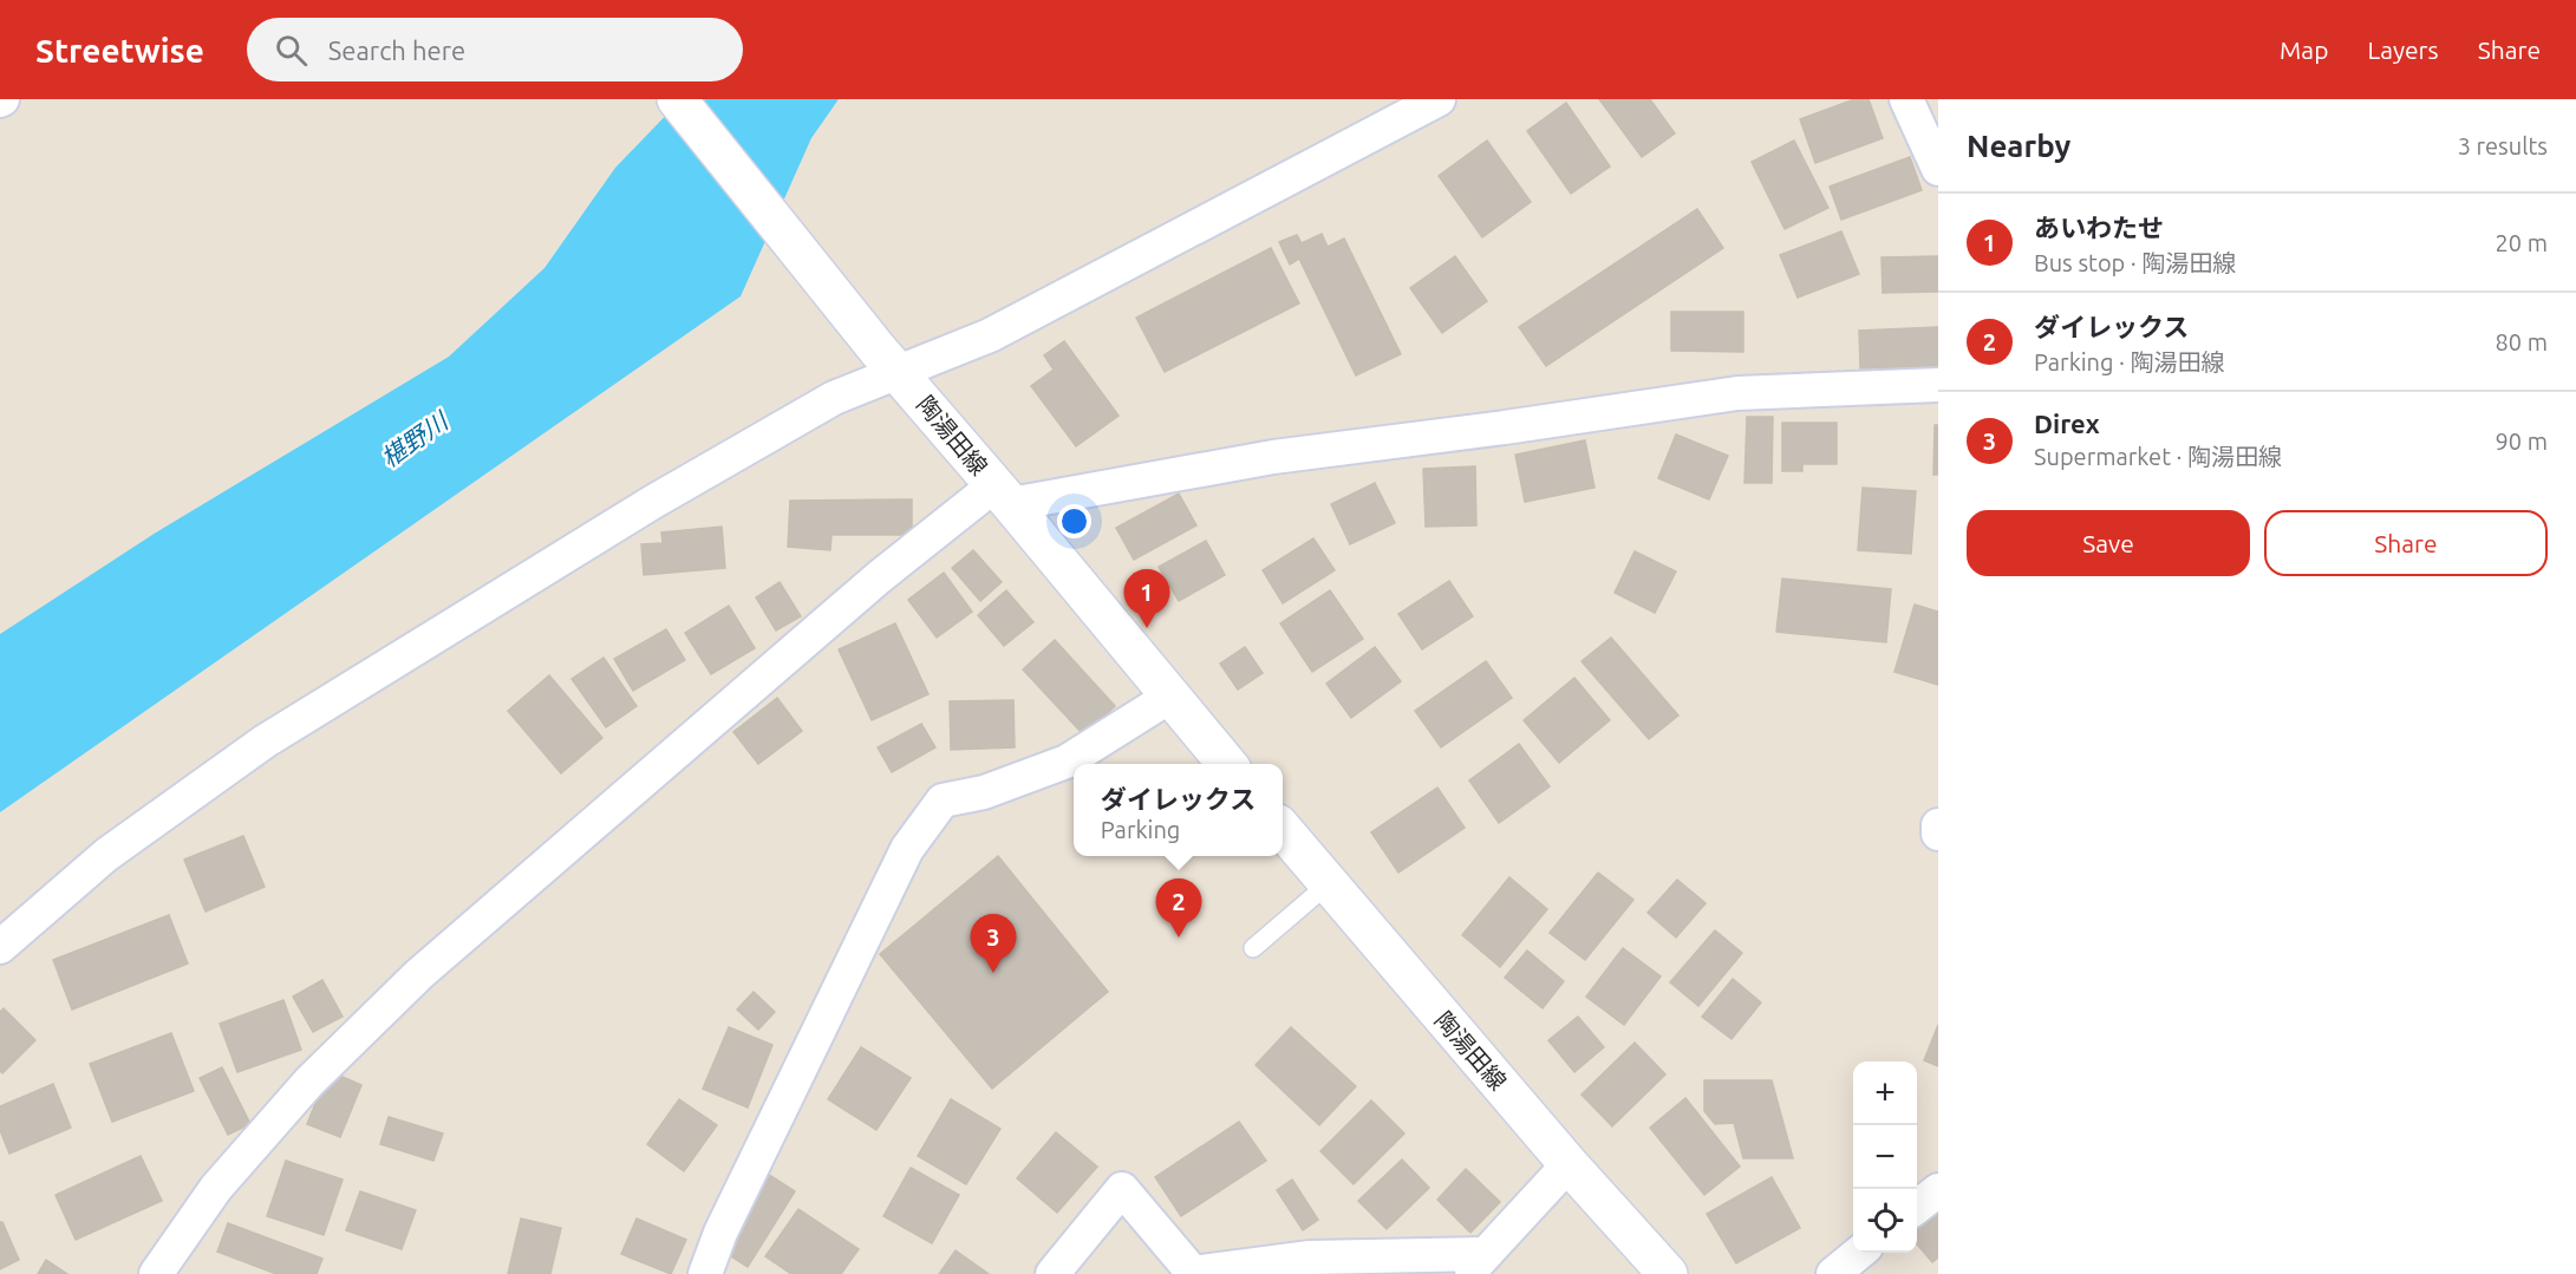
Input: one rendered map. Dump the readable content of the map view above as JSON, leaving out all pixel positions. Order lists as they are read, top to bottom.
{
  "streets": {
    "main road": ["陶湯田線"]
  },
  "water": ["椹野川"],
  "page": {
    "header": "Streetwise",
    "search": "Search here",
    "nav": ["Map", "Layers", "Share"],
    "heading": ["Nearby", "3 results"],
    "list": [
      {
        "mark": "1",
        "name": "あいわたせ",
        "note": "Bus stop · 陶湯田線",
        "value": "20 m"
      },
      {
        "mark": "2",
        "name": "ダイレックス",
        "note": "Parking · 陶湯田線",
        "value": "80 m"
      },
      {
        "mark": "3",
        "name": "Direx",
        "note": "Supermarket · 陶湯田線",
        "value": "90 m"
      }
    ],
    "buttons": ["Save", "Share"],
    "pins": ["1", "2", "3"],
    "popup": ["ダイレックス", "Parking"],
    "map_buttons": ["+", "−"]
  }
}
